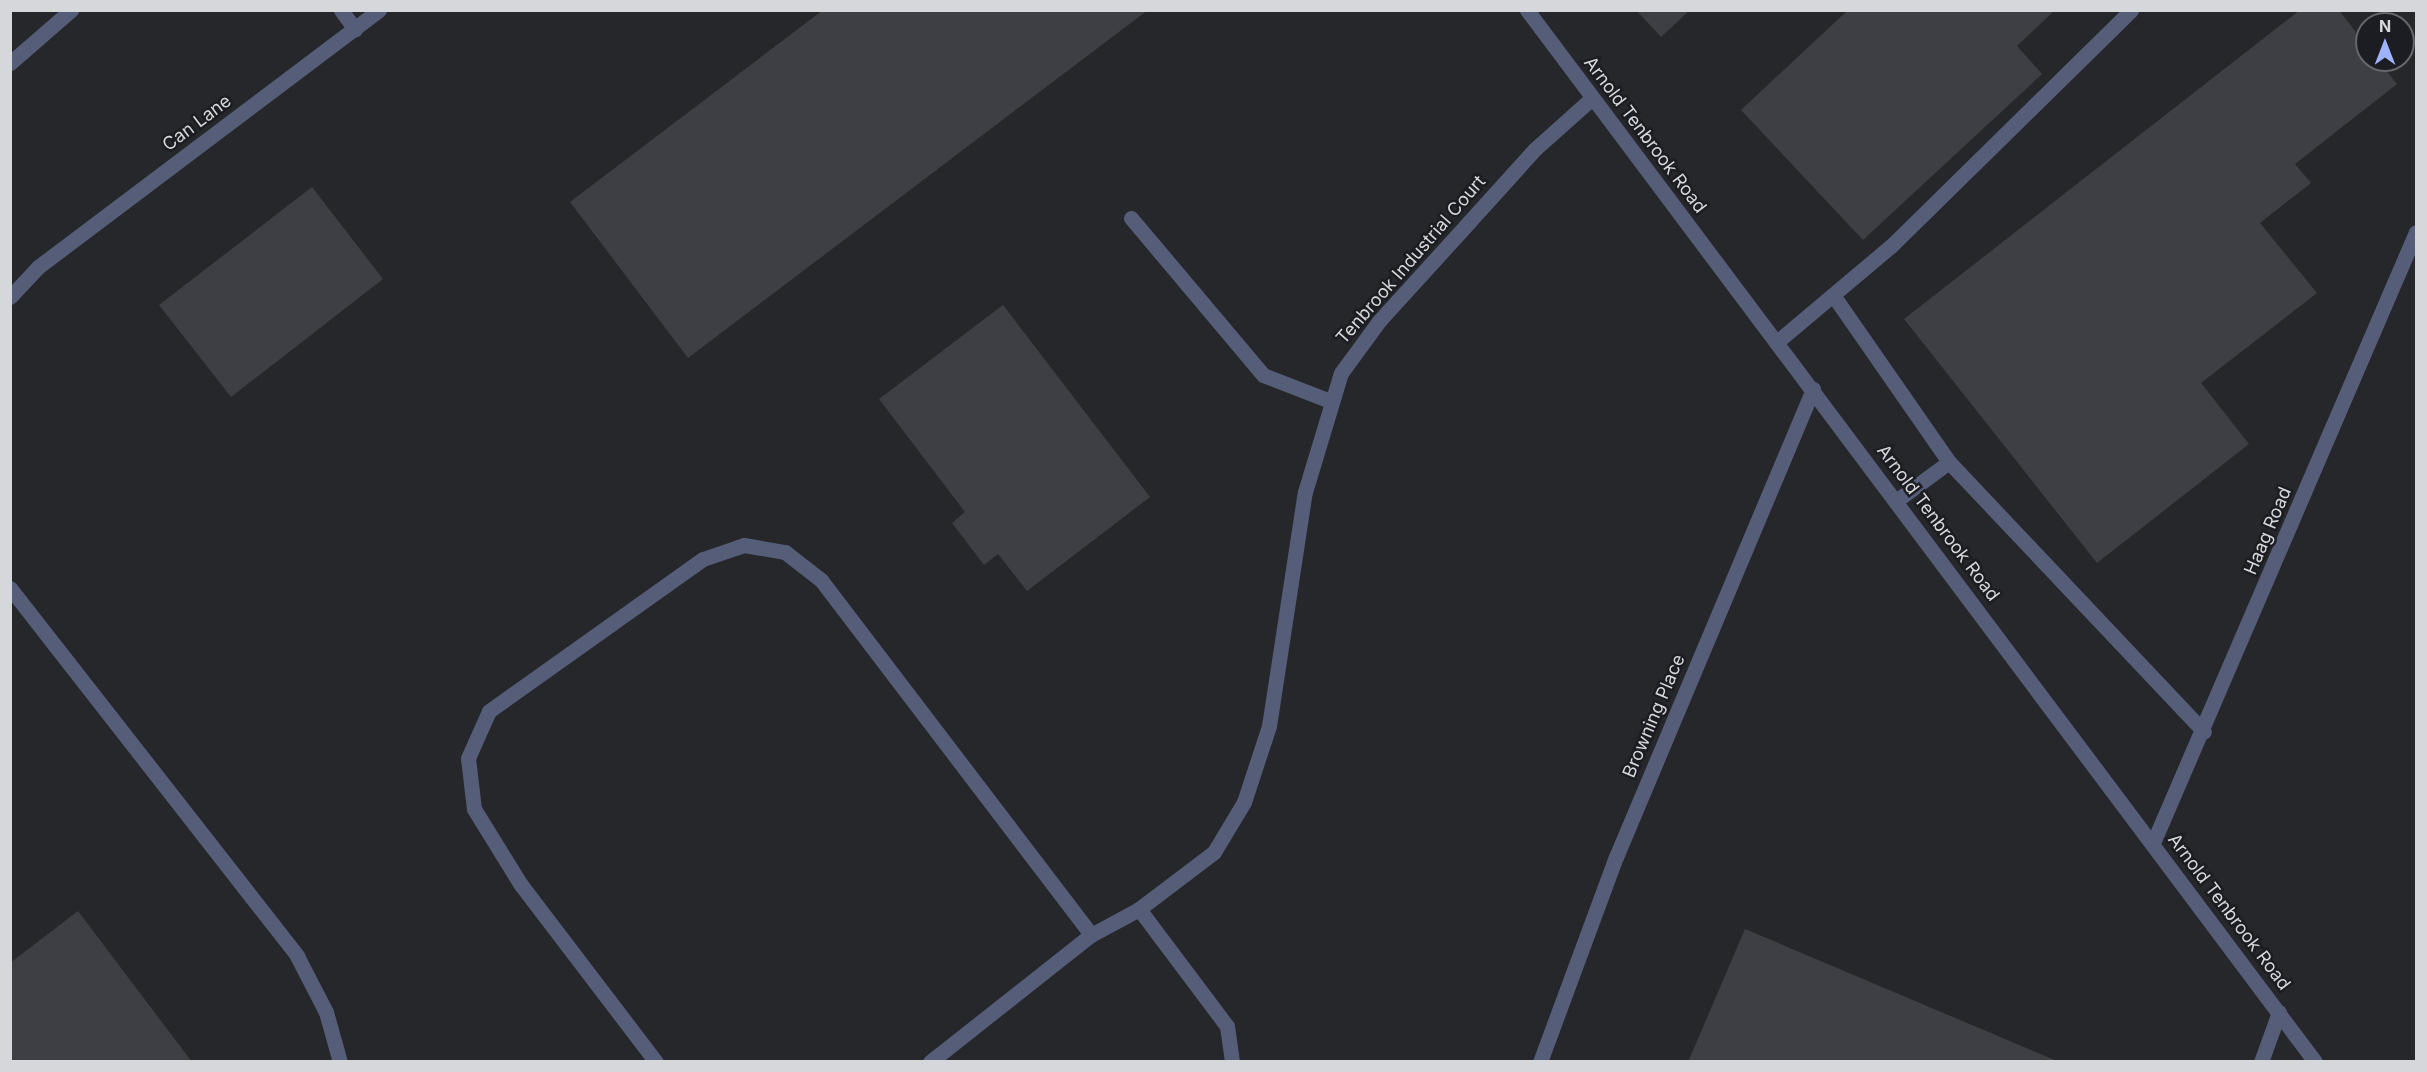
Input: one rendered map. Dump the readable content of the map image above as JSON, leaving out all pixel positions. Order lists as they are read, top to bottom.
{
  "streets": {
    "street": [
      "Can Lane",
      "Arnold Tenbrook Road",
      "Tenbrook Industrial Court",
      "Haag Road",
      "Browning Place"
    ]
  },
  "crossings": [
    ["Arnold Tenbrook Road", "Tenbrook Industrial Court"],
    ["Arnold Tenbrook Road", "Haag Road"],
    ["Arnold Tenbrook Road", "Browning Place"]
  ],
  "north": "top"
}
